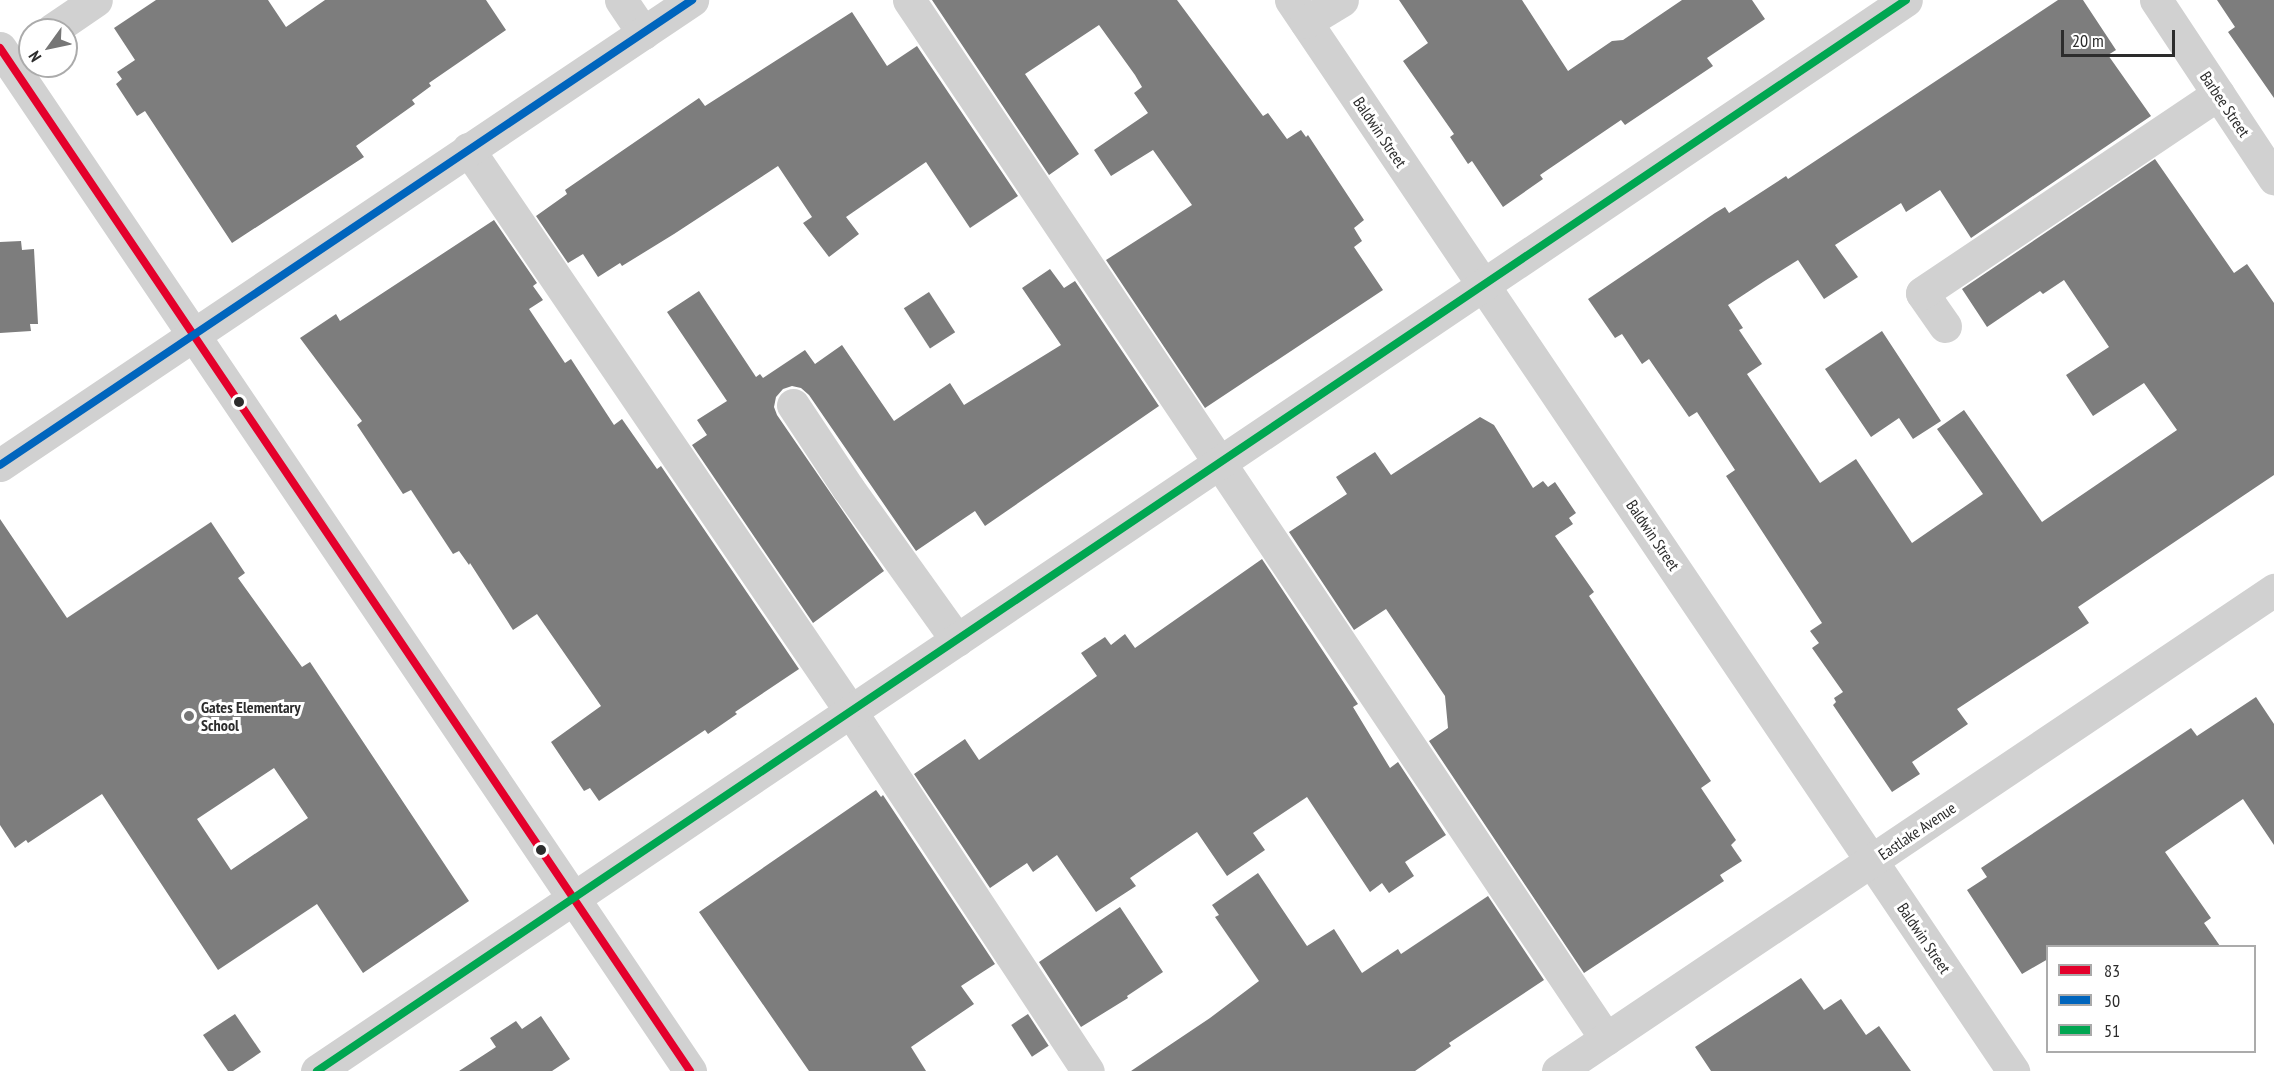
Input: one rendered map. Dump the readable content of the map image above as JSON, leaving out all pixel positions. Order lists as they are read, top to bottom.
{
  "streets": {
    "street": ["Barbee Street", "Baldwin Street", "Eastlake Avenue"]
  },
  "crossings": [
    ["Baldwin Street", "Eastlake Avenue"]
  ],
  "places": ["Gates Elementary School"],
  "lines": ["transit line 50", "transit line 51", "transit line 83"],
  "legend": ["83", "50", "51"],
  "scale_bar": "20 m",
  "north": "bottom left"
}
